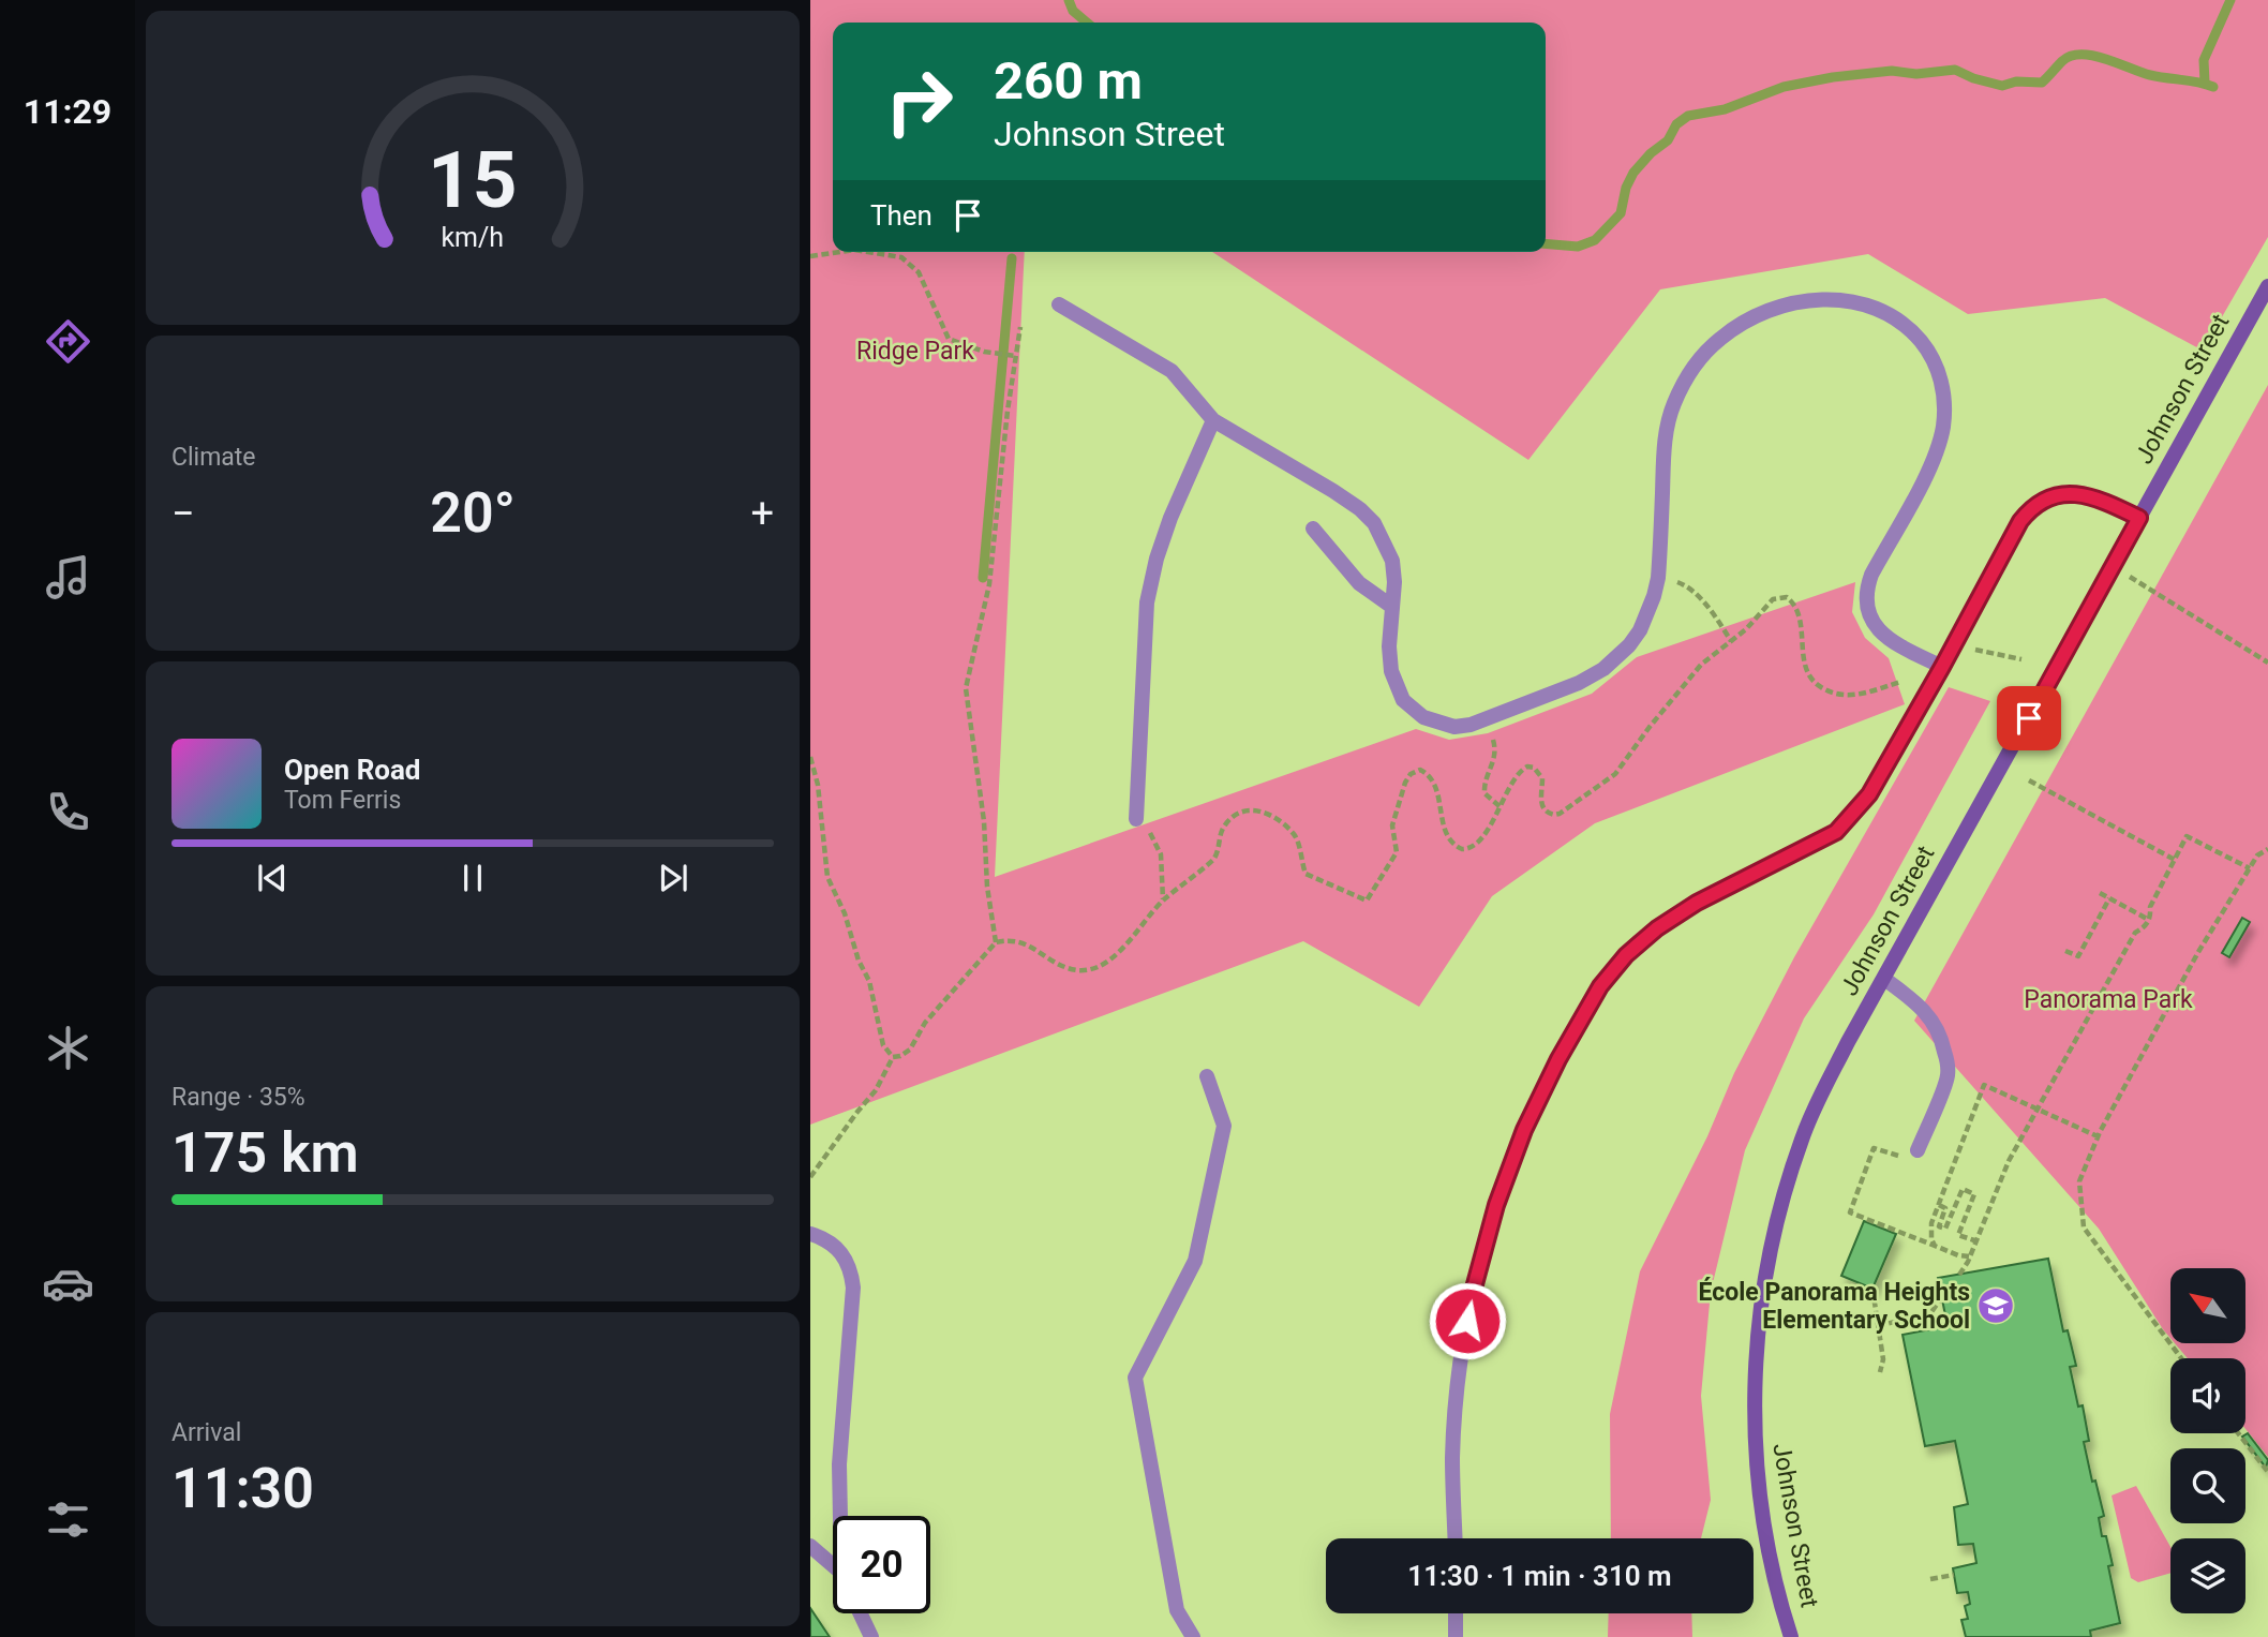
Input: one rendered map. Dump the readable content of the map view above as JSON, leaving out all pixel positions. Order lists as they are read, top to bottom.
{
  "streets": {
    "street": ["Johnson Street"]
  },
  "parks": ["Ridge Park", "Panorama Park"],
  "places": {
    "school or university": ["École Panorama Heights Elementary School"]
  },
  "north": "top left",
  "page": {
    "tabs": "11:29",
    "turn": ["260 m", "Johnson Street"],
    "then": "Then",
    "tile": [
      "Climate",
      ["Range · 35%", "175 km"],
      ["Arrival", "11:30"]
    ],
    "heat": ["−", "20°", "+"],
    "song": ["Open Road", "Tom Ferris"],
    "limit": "20",
    "trip": "11:30 · 1 min · 310 m",
    "gauge": ["15", "km/h"]
  }
}
